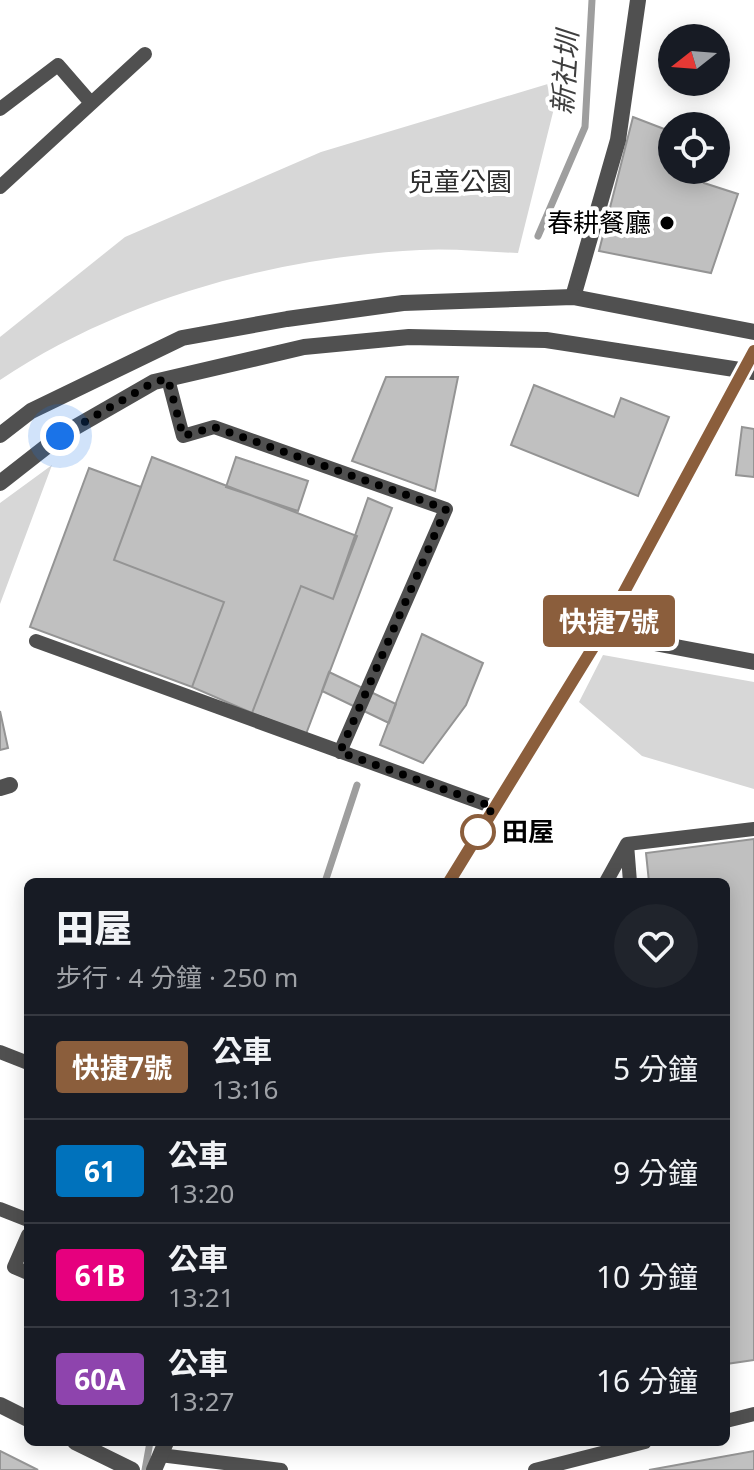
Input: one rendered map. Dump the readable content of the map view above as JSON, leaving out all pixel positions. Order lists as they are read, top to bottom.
{
  "water": ["新社圳"],
  "parks": ["兒童公園"],
  "places": ["春耕餐廳", "田屋"],
  "lines": ["bus line 快捷7號"],
  "north": "left",
  "page": {
    "on_map": "快捷7號",
    "heading": ["田屋", "步行 · 4 分鐘 · 250 m"],
    "list": [
      {
        "mark": "快捷7號",
        "name": "公車",
        "note": "13:16",
        "value": "5 分鐘"
      },
      {
        "mark": "61",
        "name": "公車",
        "note": "13:20",
        "value": "9 分鐘"
      },
      {
        "mark": "61B",
        "name": "公車",
        "note": "13:21",
        "value": "10 分鐘"
      },
      {
        "mark": "60A",
        "name": "公車",
        "note": "13:27",
        "value": "16 分鐘"
      }
    ]
  }
}
